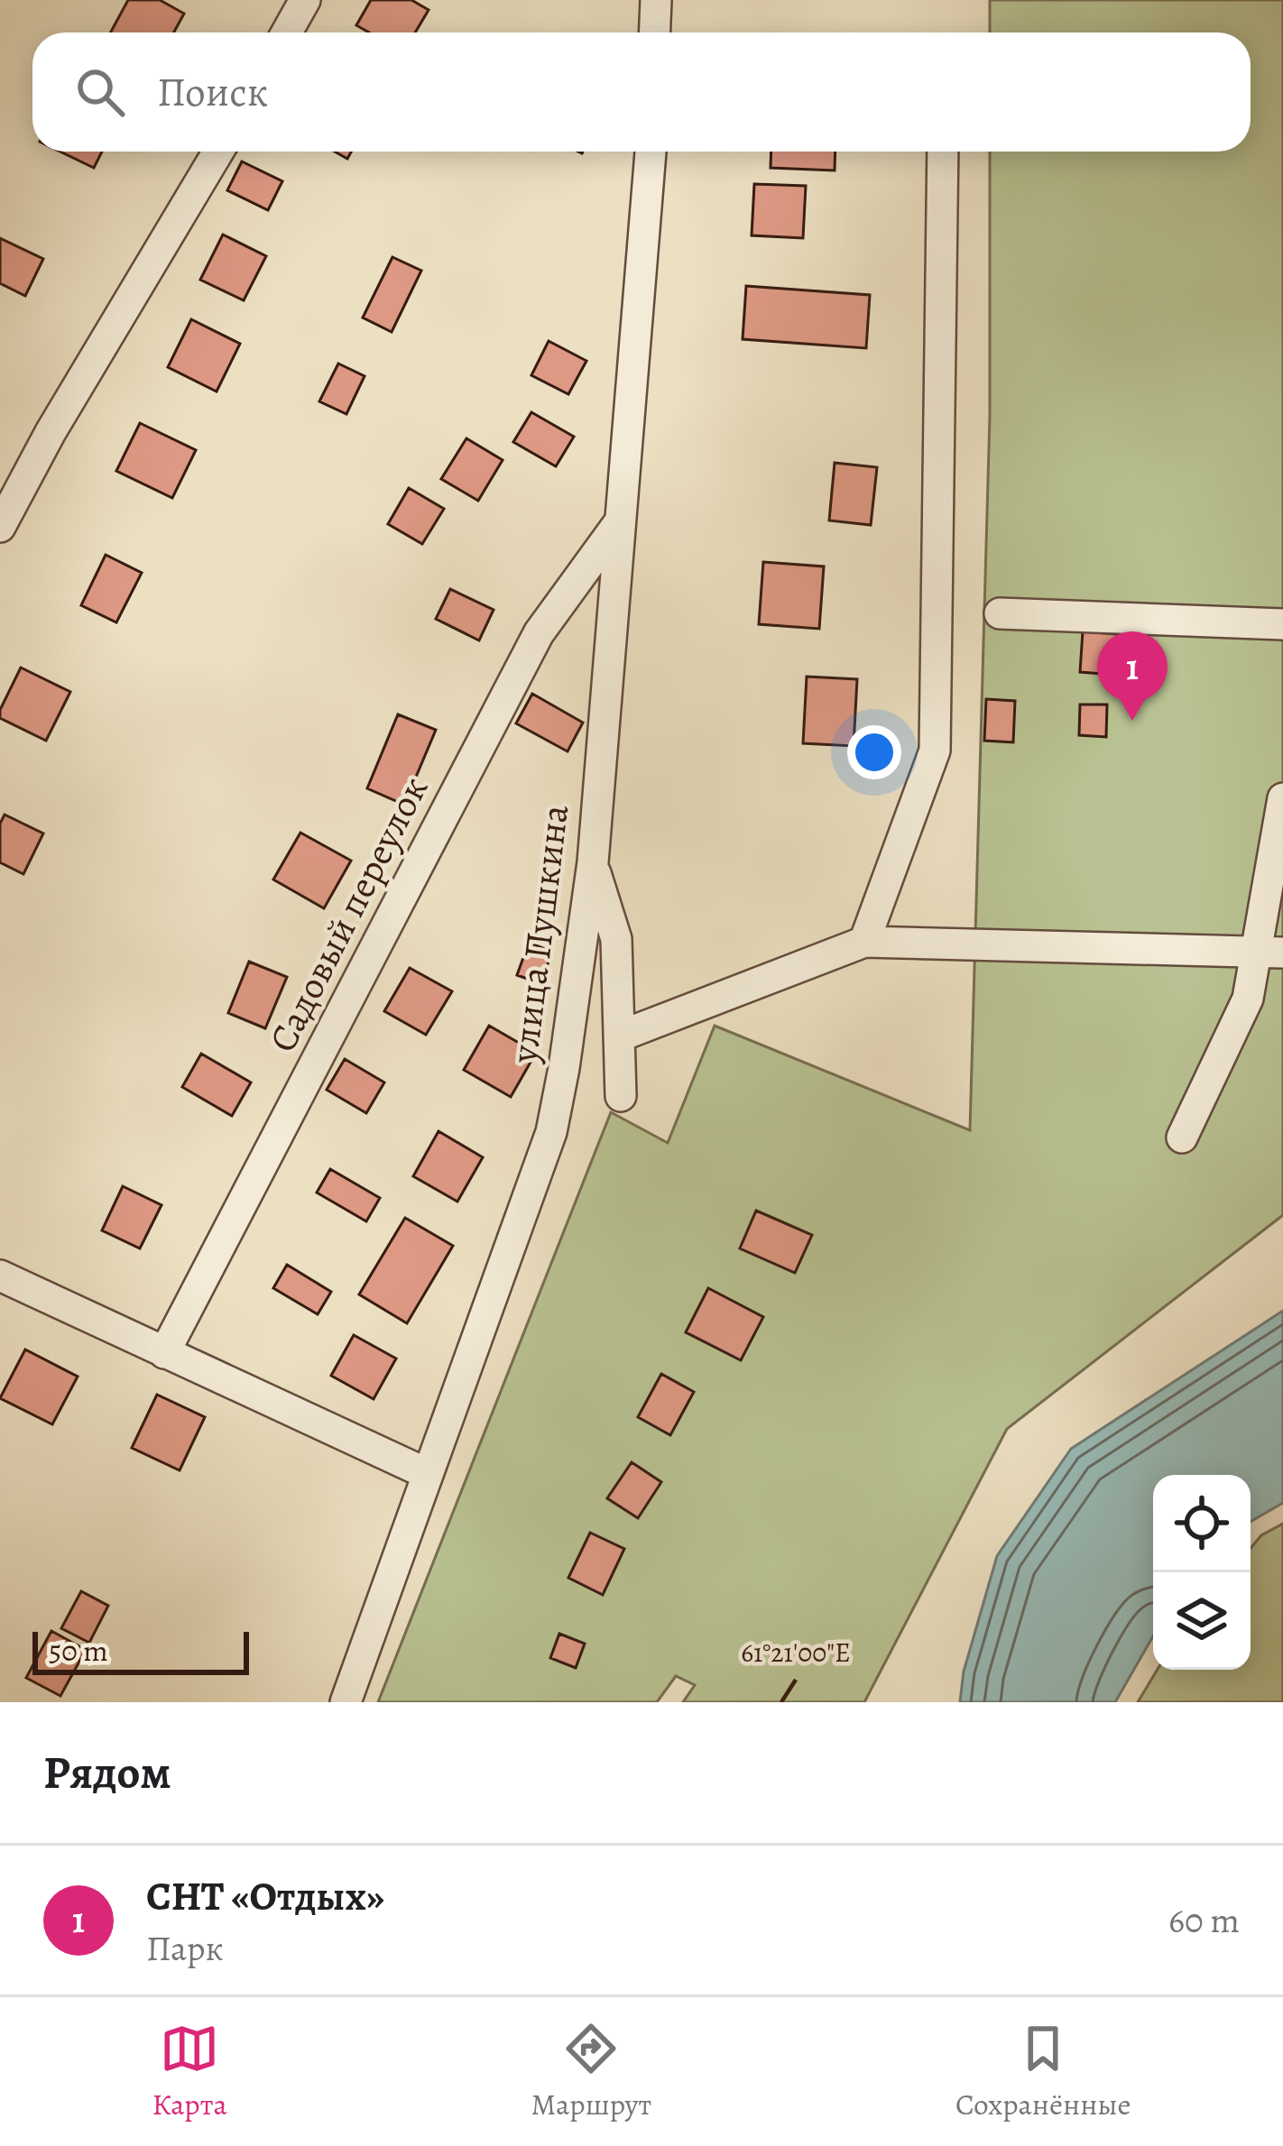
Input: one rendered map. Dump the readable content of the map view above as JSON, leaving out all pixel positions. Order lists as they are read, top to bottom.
{
  "streets": {
    "street": ["Садовый переулок", "улица Пушкина"]
  },
  "crossings": [
    ["Садовый переулок", "улица Пушкина"]
  ],
  "scale_bar": "50 m",
  "page": {
    "search": "Поиск",
    "pins": "1",
    "scale": "50 m",
    "heading": "Рядом",
    "list": [
      {
        "mark": "1",
        "name": "СНТ «Отдых»",
        "note": "Парк",
        "value": "60 m"
      }
    ],
    "nav": ["Карта", "Маршрут", "Сохранённые"]
  },
  "coordinates": ["61°21'00\"E"]
}
